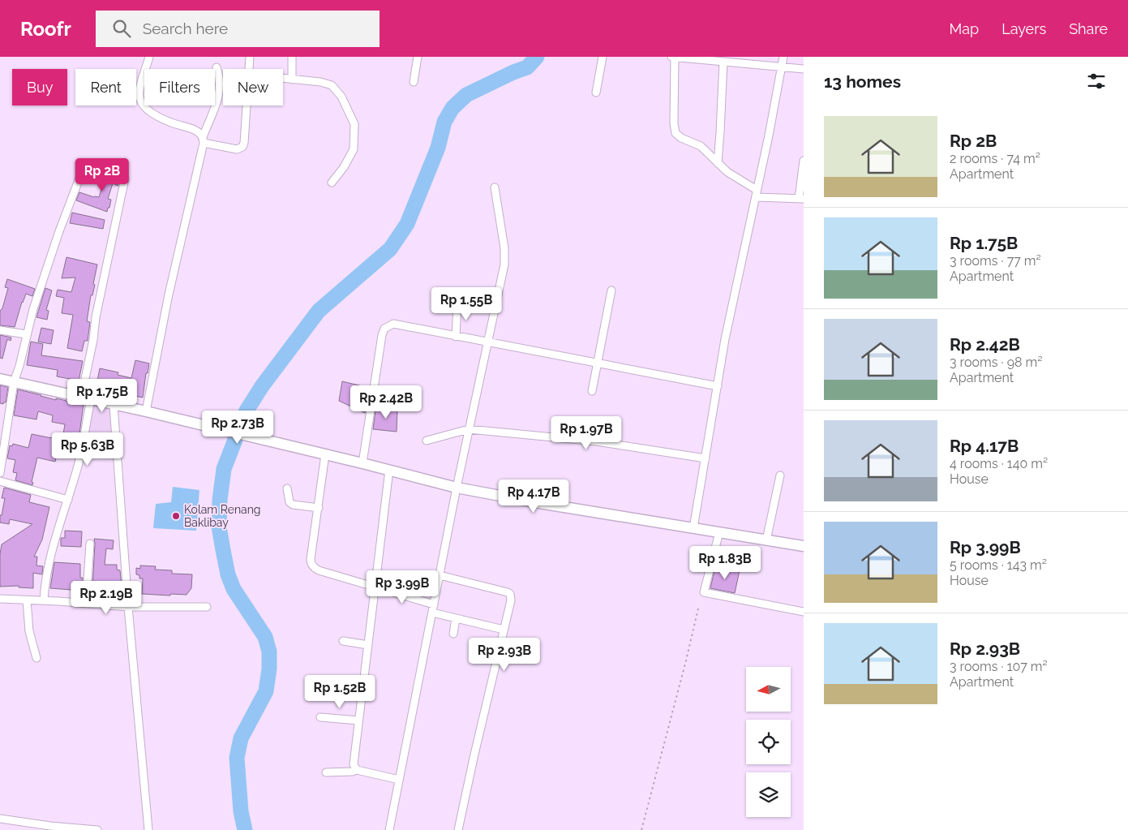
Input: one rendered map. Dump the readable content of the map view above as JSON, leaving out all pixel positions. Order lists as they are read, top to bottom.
{
  "places": ["Kolam Renang Baklibay"],
  "north": "left",
  "page": {
    "header": "Roofr",
    "search": "Search here",
    "nav": ["Map", "Layers", "Share"],
    "heading": "13 homes",
    "chip": [
      "Buy",
      "Rent",
      "Filters",
      "New"
    ],
    "list": [
      {
        "name": "Rp 2B",
        "note": "2 rooms · 74 m² · Apartment"
      },
      {
        "name": "Rp 1.75B",
        "note": "3 rooms · 77 m² · Apartment"
      },
      {
        "name": "Rp 2.42B",
        "note": "3 rooms · 98 m² · Apartment"
      },
      {
        "name": "Rp 4.17B",
        "note": "4 rooms · 140 m² · House"
      },
      {
        "name": "Rp 3.99B",
        "note": "5 rooms · 143 m² · House"
      },
      {
        "name": "Rp 2.93B",
        "note": "3 rooms · 107 m² · Apartment"
      }
    ],
    "price": [
      "Rp 2B",
      "Rp 1.55B",
      "Rp 1.75B",
      "Rp 2.42B",
      "Rp 2.73B",
      "Rp 1.97B",
      "Rp 5.63B",
      "Rp 4.17B",
      "Rp 1.83B",
      "Rp 3.99B",
      "Rp 2.19B",
      "Rp 2.93B",
      "Rp 1.52B"
    ]
  }
}
